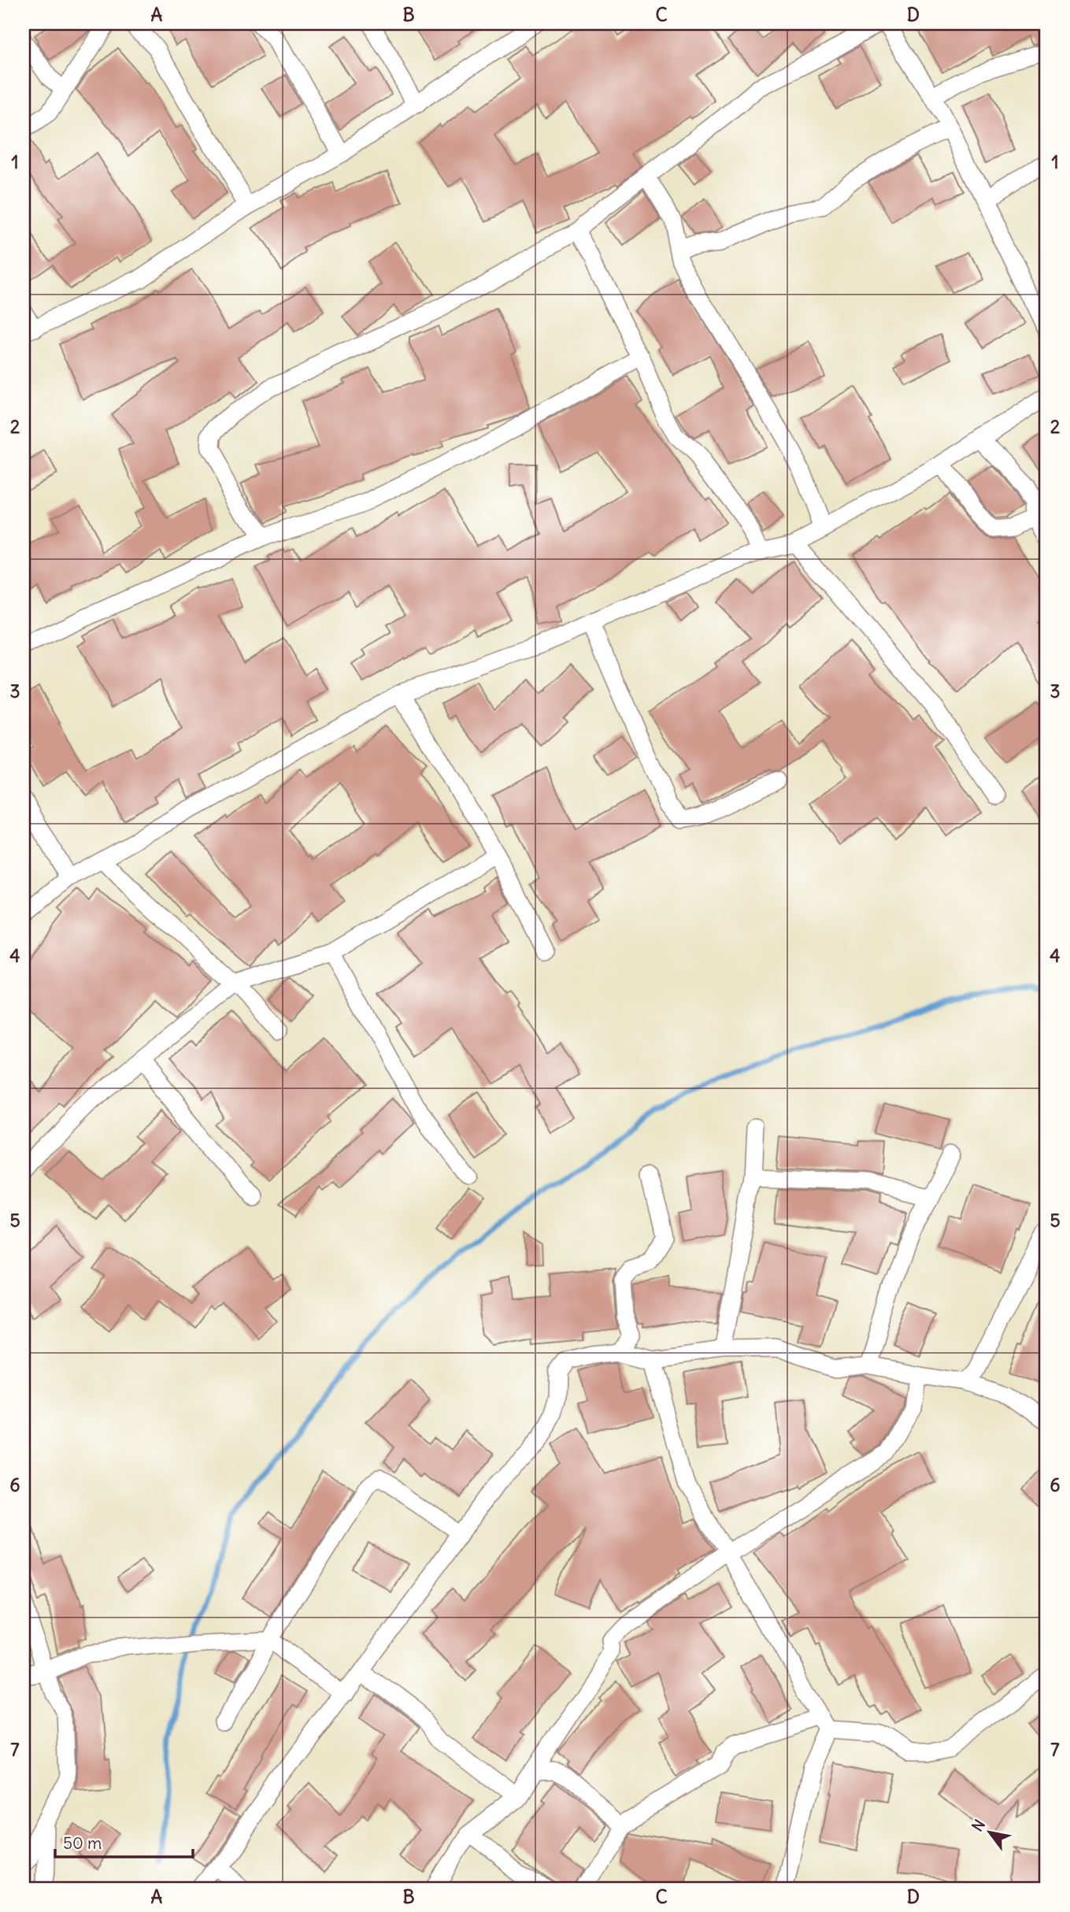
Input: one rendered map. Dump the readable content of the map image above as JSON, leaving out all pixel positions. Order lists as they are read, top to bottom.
{
  "scale_bar": "50 m",
  "north": "top left",
  "grid": {
    "columns": [
      "A",
      "B",
      "C",
      "D"
    ],
    "rows": [
      "1",
      "2",
      "3",
      "4",
      "5",
      "6",
      "7"
    ]
  }
}
